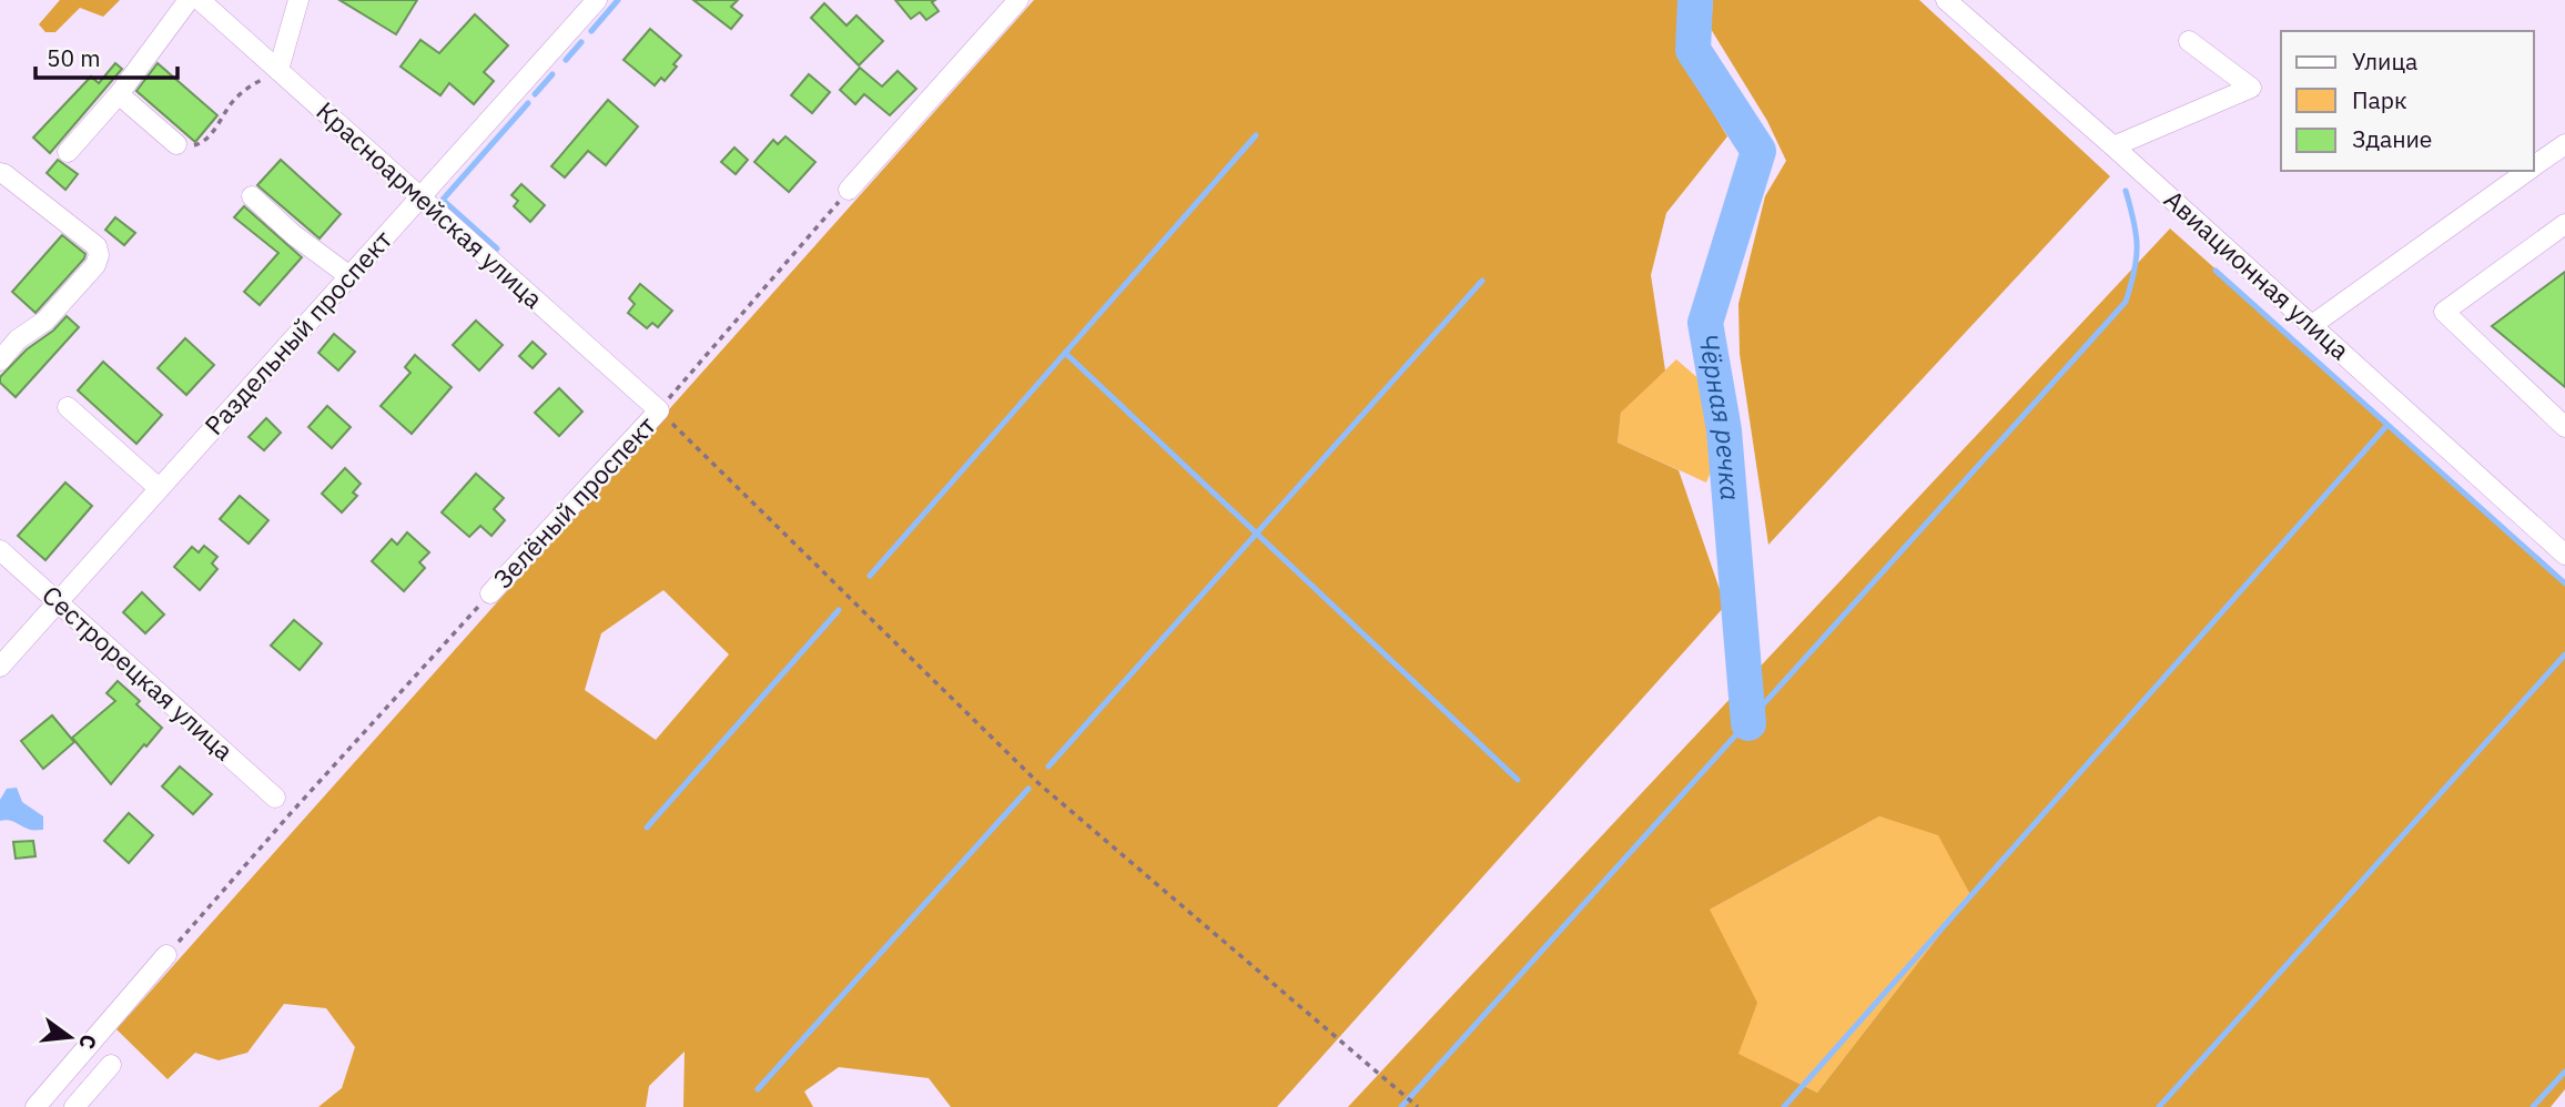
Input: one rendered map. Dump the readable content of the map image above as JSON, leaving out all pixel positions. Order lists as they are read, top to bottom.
{
  "streets": {
    "street": [
      "Красноармейская улица",
      "Авиационная улица",
      "Раздельный проспект",
      "Зелёный проспект",
      "Сестрорецкая улица"
    ]
  },
  "crossings": [
    ["Красноармейская улица", "Раздельный проспект"],
    ["Красноармейская улица", "Зелёный проспект"],
    ["Раздельный проспект", "Сестрорецкая улица"]
  ],
  "water": ["Чёрная речка"],
  "legend": ["Улица", "Парк", "Здание"],
  "scale_bar": "50 m",
  "north": "right"
}
